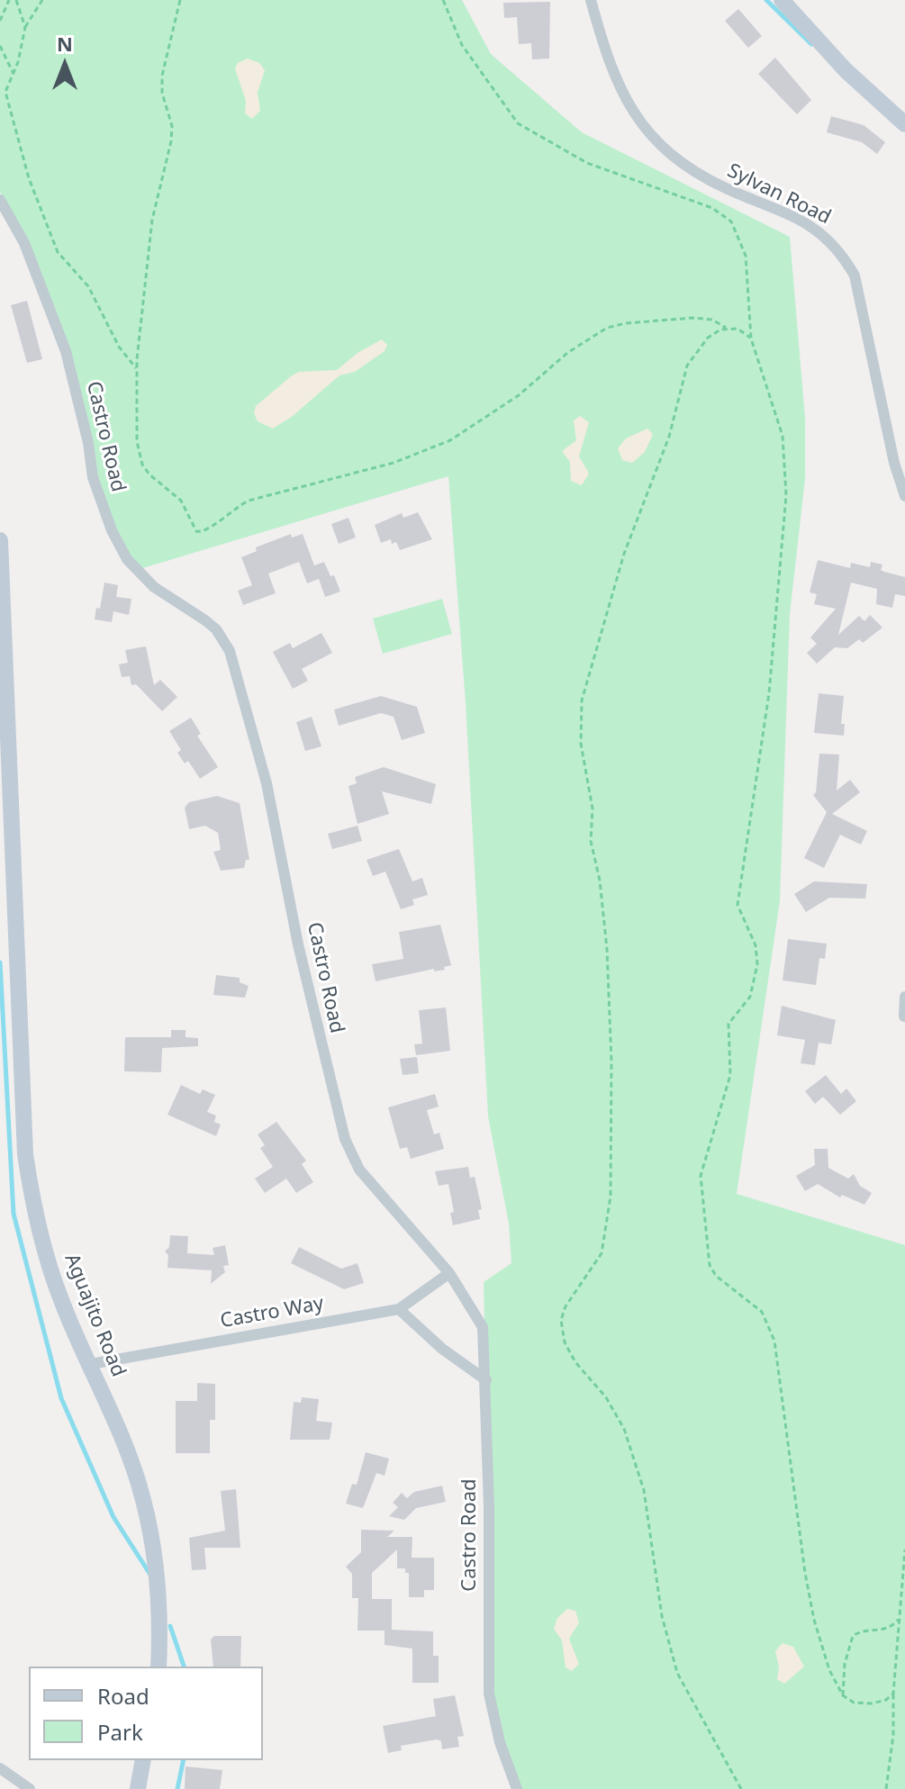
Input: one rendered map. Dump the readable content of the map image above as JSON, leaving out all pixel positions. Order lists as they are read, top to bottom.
{
  "streets": {
    "street": [
      "Sylvan Road",
      "Castro Road",
      "Castro Way",
      "Aguajito Road"
    ]
  },
  "crossings": [
    ["Castro Road", "Castro Way"],
    ["Castro Way", "Aguajito Road"]
  ],
  "legend": ["Road", "Park"],
  "north": "top"
}
